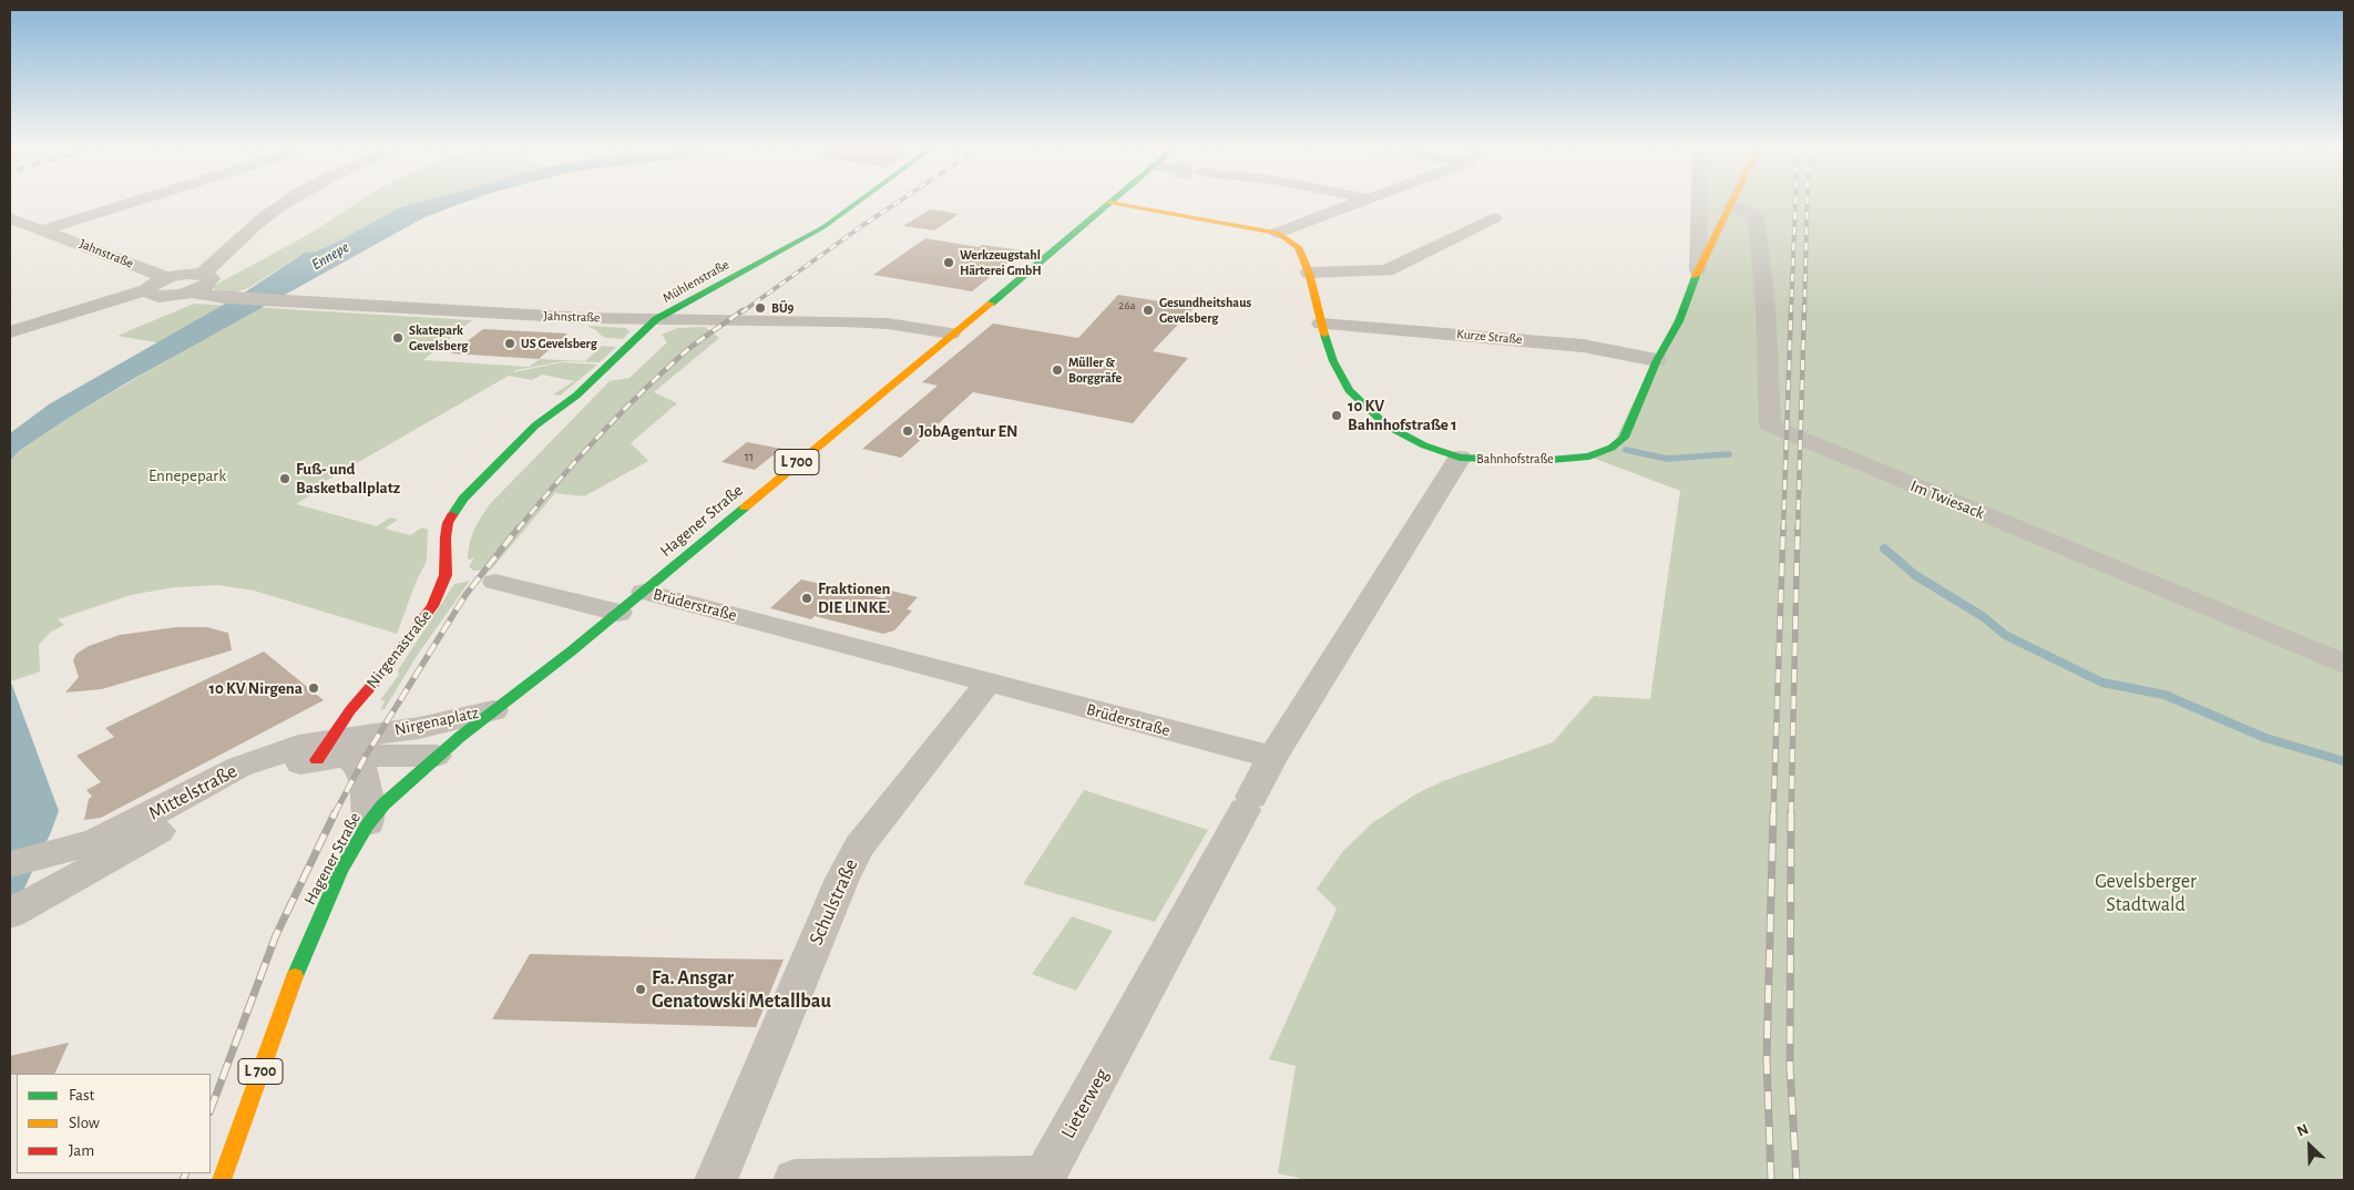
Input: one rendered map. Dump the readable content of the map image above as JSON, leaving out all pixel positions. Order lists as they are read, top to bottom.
{
  "streets": {
    "street": [
      "Jahnstraße",
      "Mühlenstraße",
      "Kurze Straße",
      "Bahnhofstraße",
      "L 700",
      "Im Twiesack",
      "Hagener Straße",
      "Brüderstraße",
      "Nirgenastraße",
      "Nirgenaplatz",
      "Mittelstraße",
      "Schulstraße",
      "Lieterweg"
    ]
  },
  "crossings": [
    ["Jahnstraße", "Mühlenstraße"],
    ["Jahnstraße", "Hagener Straße"],
    ["Mühlenstraße", "Nirgenastraße"],
    ["Kurze Straße", "Bahnhofstraße"],
    ["Bahnhofstraße", "Im Twiesack"],
    ["Bahnhofstraße", "Hagener Straße"],
    ["Hagener Straße", "Brüderstraße"],
    ["Hagener Straße", "Nirgenaplatz"],
    ["Hagener Straße", "Mittelstraße"],
    ["Brüderstraße", "Schulstraße"],
    ["Brüderstraße", "Lieterweg"],
    ["Nirgenastraße", "Mittelstraße"],
    ["Nirgenaplatz", "Mittelstraße"]
  ],
  "water": ["Ennepe"],
  "parks": ["Ennepepark", "Gevelsberger Stadtwald"],
  "places": [
    "Werkzeugstahl Härterei GmbH",
    "BÜ9",
    "Gesundheitshaus Gevelsberg",
    "Skatepark Gevelsberg",
    "US Gevelsberg",
    "Müller & Borggräfe",
    "10 KV Bahnhofstraße 1",
    "JobAgentur EN",
    "Fuß- und Basketballplatz",
    "Fraktionen DIE LINKE.",
    "10 KV Nirgena",
    "Fa. Ansgar Genatowski Metallbau"
  ],
  "house_numbers": ["26a", "11"],
  "legend": ["Fast", "Slow", "Jam"],
  "north": "top left"
}
